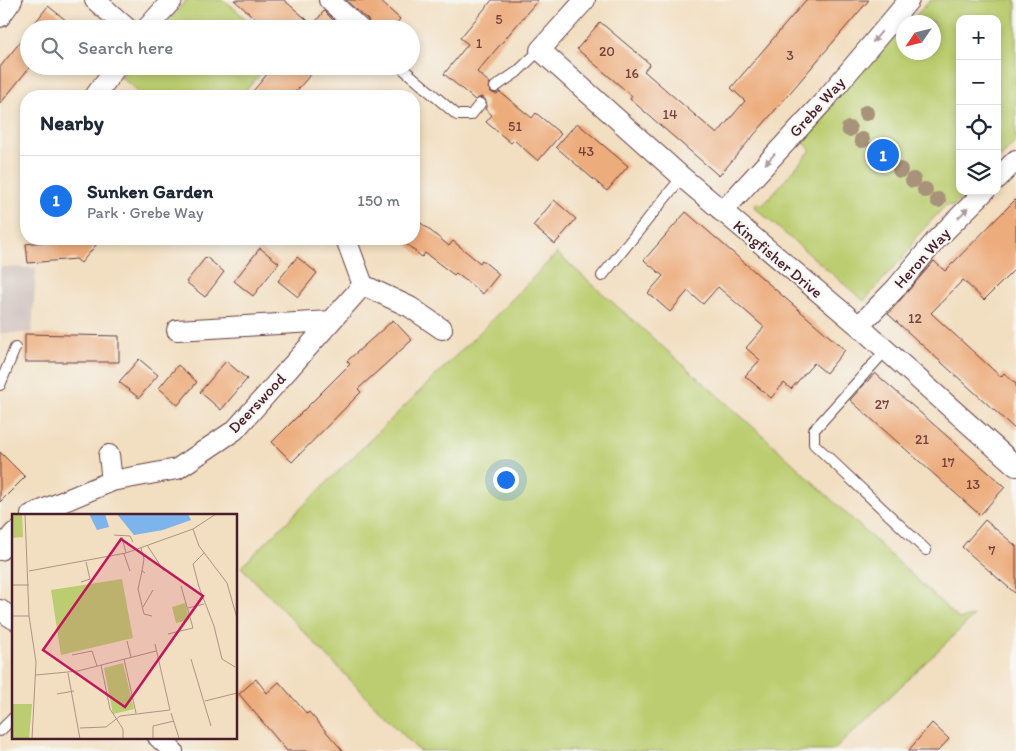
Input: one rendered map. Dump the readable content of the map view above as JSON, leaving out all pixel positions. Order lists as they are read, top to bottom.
{
  "streets": {
    "street": [
      "Grebe Way",
      "Heron Way",
      "Kingfisher Drive",
      "Deerswood"
    ]
  },
  "crossings": [
    ["Grebe Way", "Kingfisher Drive"],
    ["Heron Way", "Kingfisher Drive"]
  ],
  "one_way": ["Grebe Way", "Heron Way"],
  "house_numbers": [
    "5",
    "1",
    "20",
    "3",
    "16",
    "14",
    "51",
    "43",
    "12",
    "27",
    "21",
    "17",
    "13",
    "7"
  ],
  "north": "bottom left",
  "page": {
    "map_buttons": ["+", "−"],
    "search": "Search here",
    "heading": "Nearby",
    "pins": "1",
    "list": [
      {
        "mark": "1",
        "name": "Sunken Garden",
        "note": "Park · Grebe Way",
        "value": "150 m"
      }
    ]
  }
}
